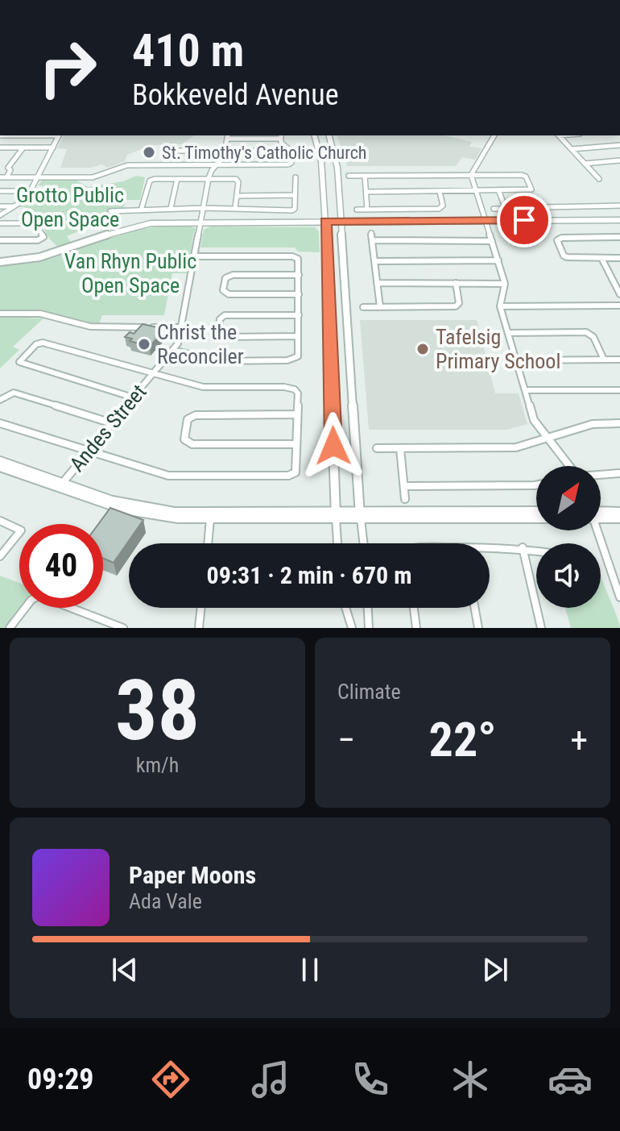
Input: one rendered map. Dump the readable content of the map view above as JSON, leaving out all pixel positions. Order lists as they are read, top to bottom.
{
  "streets": {
    "street": ["Andes Street"]
  },
  "parks": ["Grotto Public Open Space", "Van Rhyn Public Open Space"],
  "places": ["St. Timothy's Catholic Church", "Christ the Reconciler", "Tafelsig Primary School"],
  "north": "top right",
  "page": {
    "turn": ["410 m", "Bokkeveld Avenue"],
    "limit": "40",
    "trip": "09:31 · 2 min · 670 m",
    "tile": [
      ["38", "km/h"],
      "Climate"
    ],
    "heat": ["−", "22°", "+"],
    "song": ["Paper Moons", "Ada Vale"],
    "tabs": "09:29"
  }
}
